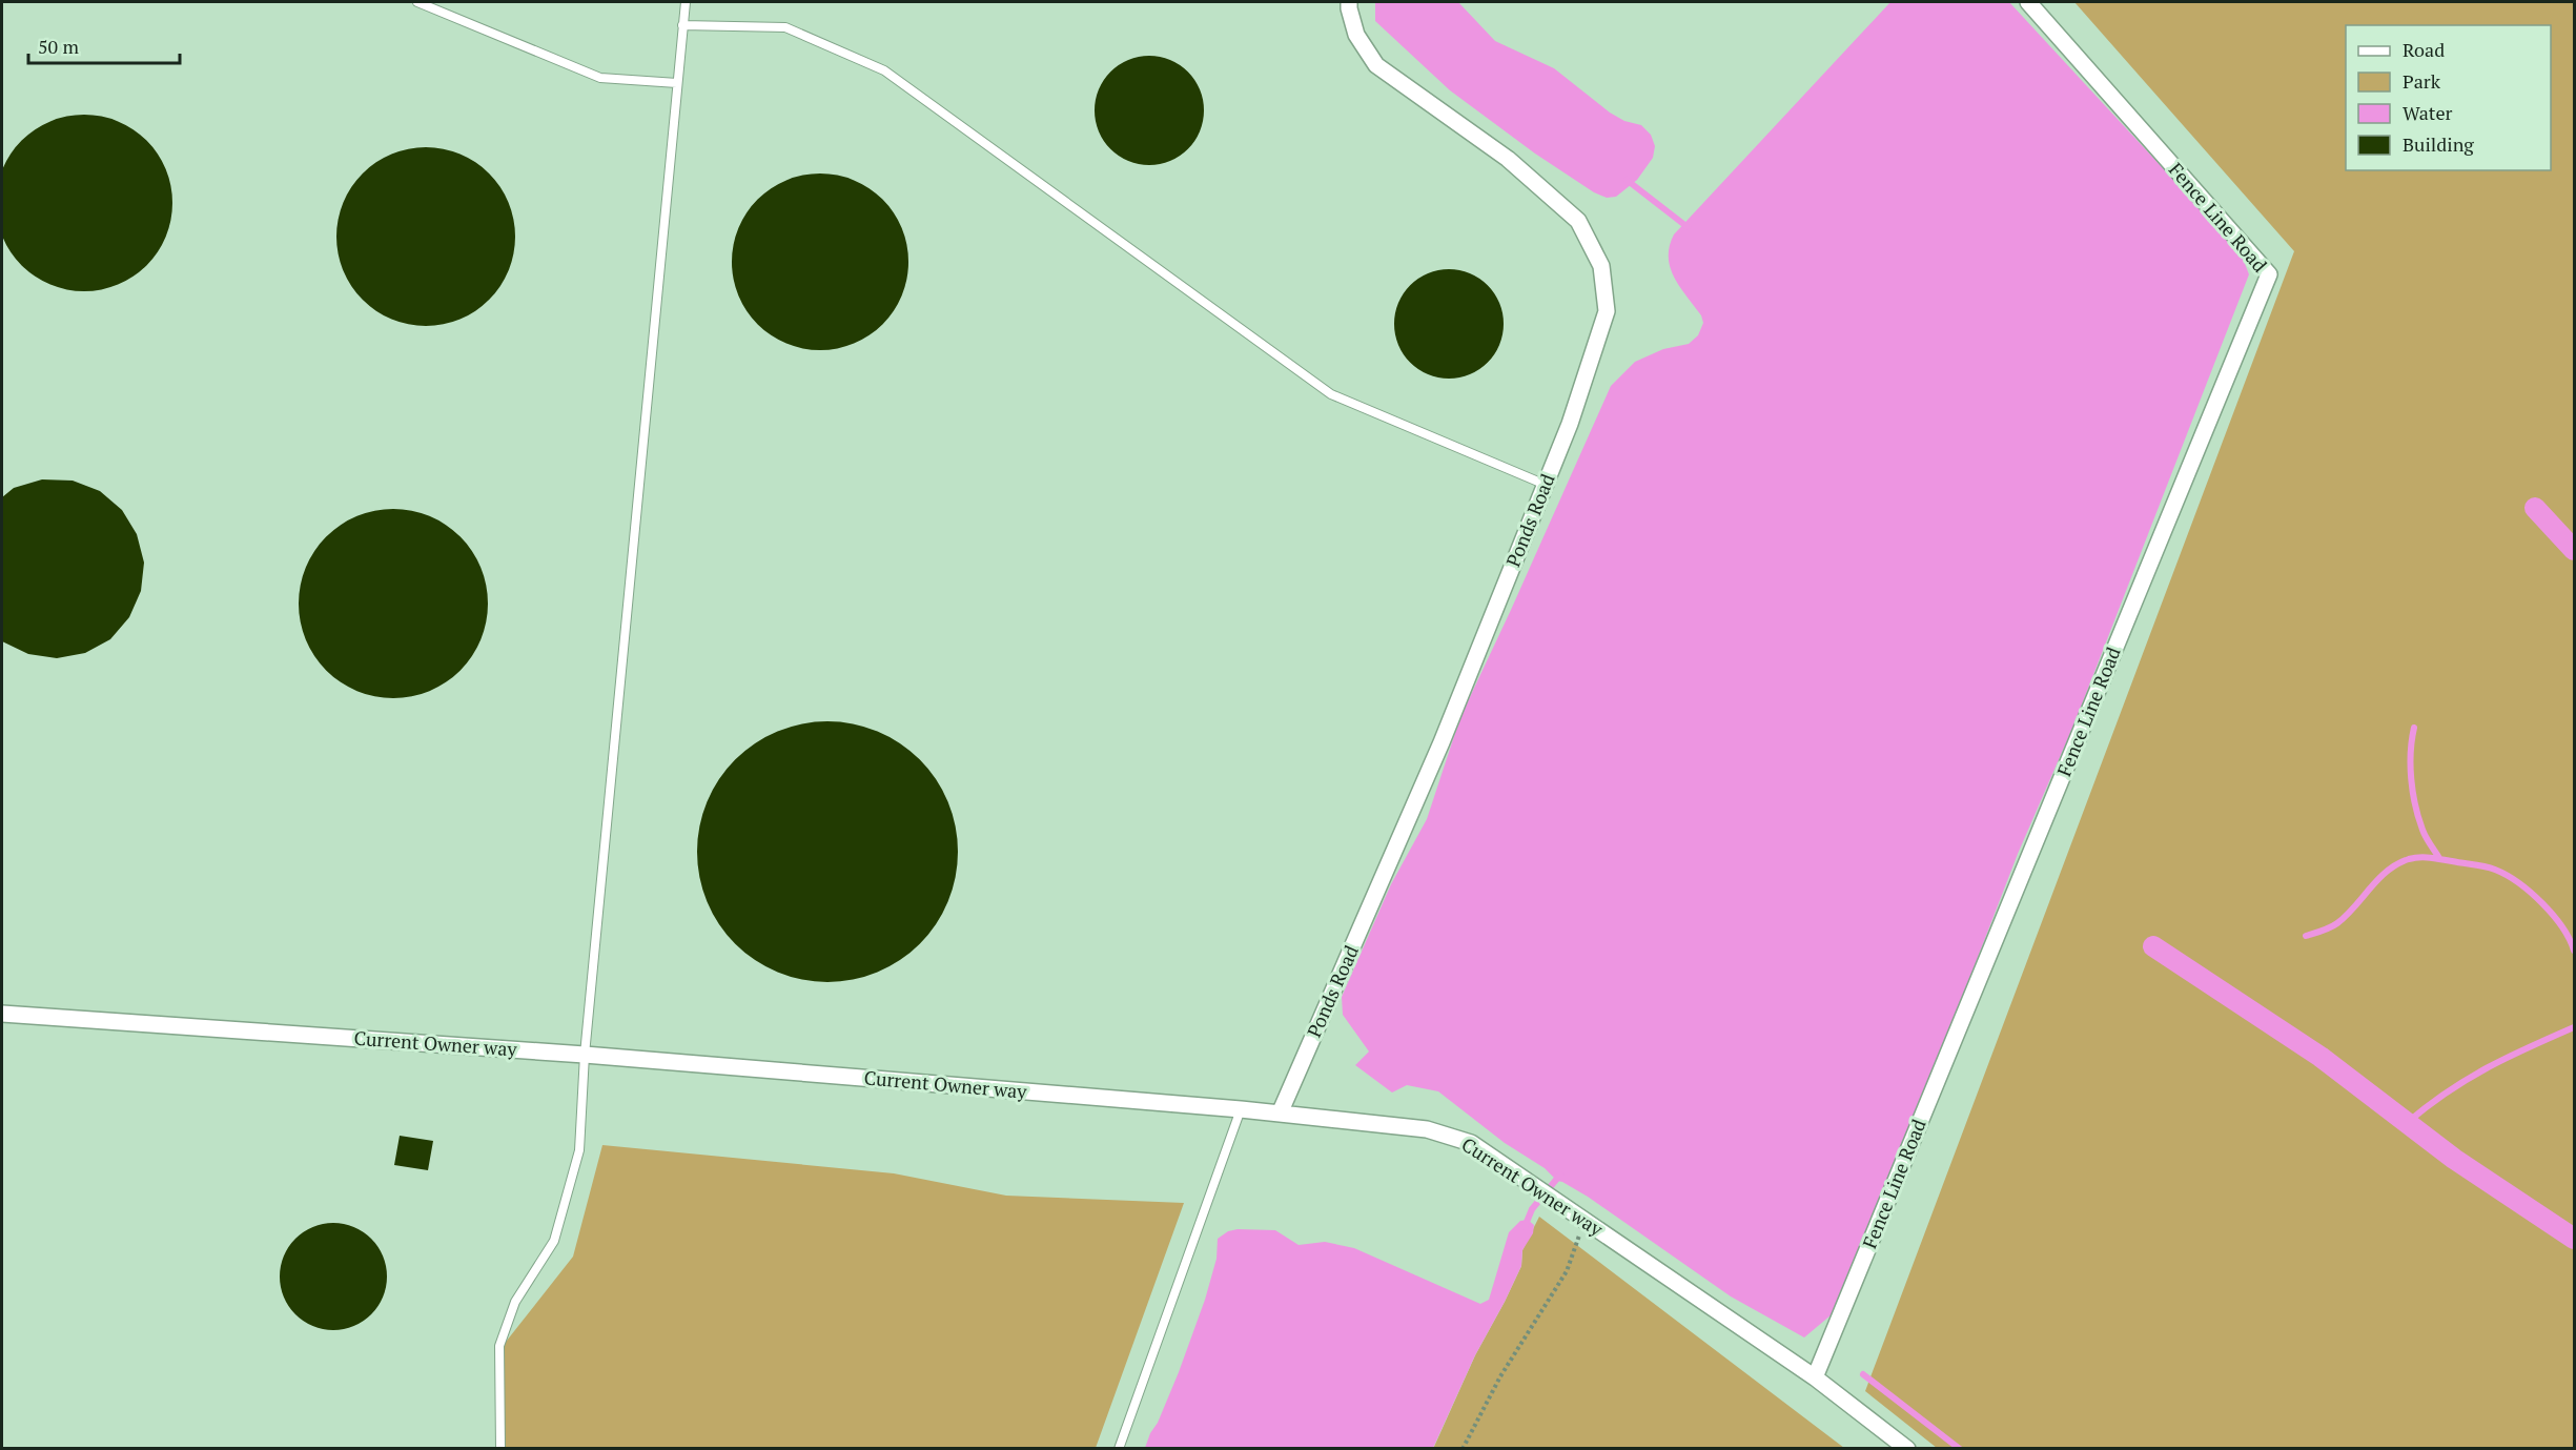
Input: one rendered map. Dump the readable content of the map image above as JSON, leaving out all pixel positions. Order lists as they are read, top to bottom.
{
  "streets": {
    "street": ["Fence Line Road", "Ponds Road", "Current Owner way"]
  },
  "crossings": [
    ["Fence Line Road", "Current Owner way"],
    ["Ponds Road", "Current Owner way"]
  ],
  "legend": [
    "Road",
    "Park",
    "Water",
    "Building"
  ],
  "scale_bar": "50 m"
}
